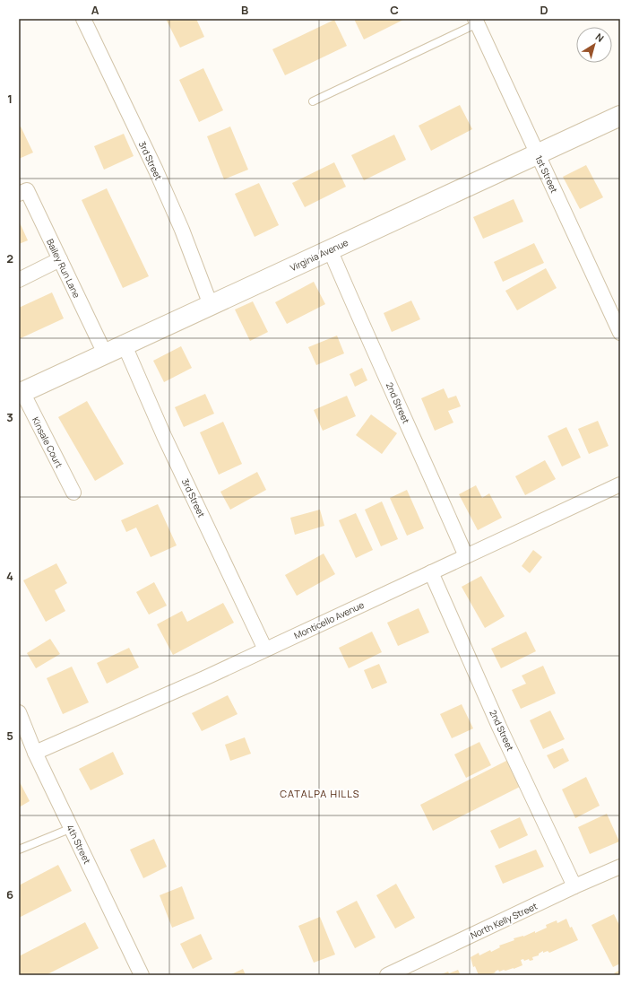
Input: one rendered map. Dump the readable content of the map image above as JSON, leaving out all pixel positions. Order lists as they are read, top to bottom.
{
  "streets": {
    "street": [
      "3rd Street",
      "1st Street",
      "Virginia Avenue",
      "Bailey Run Lane",
      "2nd Street",
      "Kinsale Court",
      "Monticello Avenue",
      "4th Street",
      "North Kelly Street"
    ]
  },
  "crossings": [
    ["3rd Street", "Virginia Avenue"],
    ["3rd Street", "Monticello Avenue"],
    ["1st Street", "Virginia Avenue"],
    ["Virginia Avenue", "Bailey Run Lane"],
    ["Virginia Avenue", "2nd Street"],
    ["Virginia Avenue", "Kinsale Court"],
    ["2nd Street", "Monticello Avenue"],
    ["2nd Street", "North Kelly Street"],
    ["Monticello Avenue", "4th Street"]
  ],
  "districts": ["CATALPA HILLS"],
  "north": "top right",
  "grid": {
    "columns": [
      "A",
      "B",
      "C",
      "D"
    ],
    "rows": [
      "1",
      "2",
      "3",
      "4",
      "5",
      "6"
    ]
  }
}
